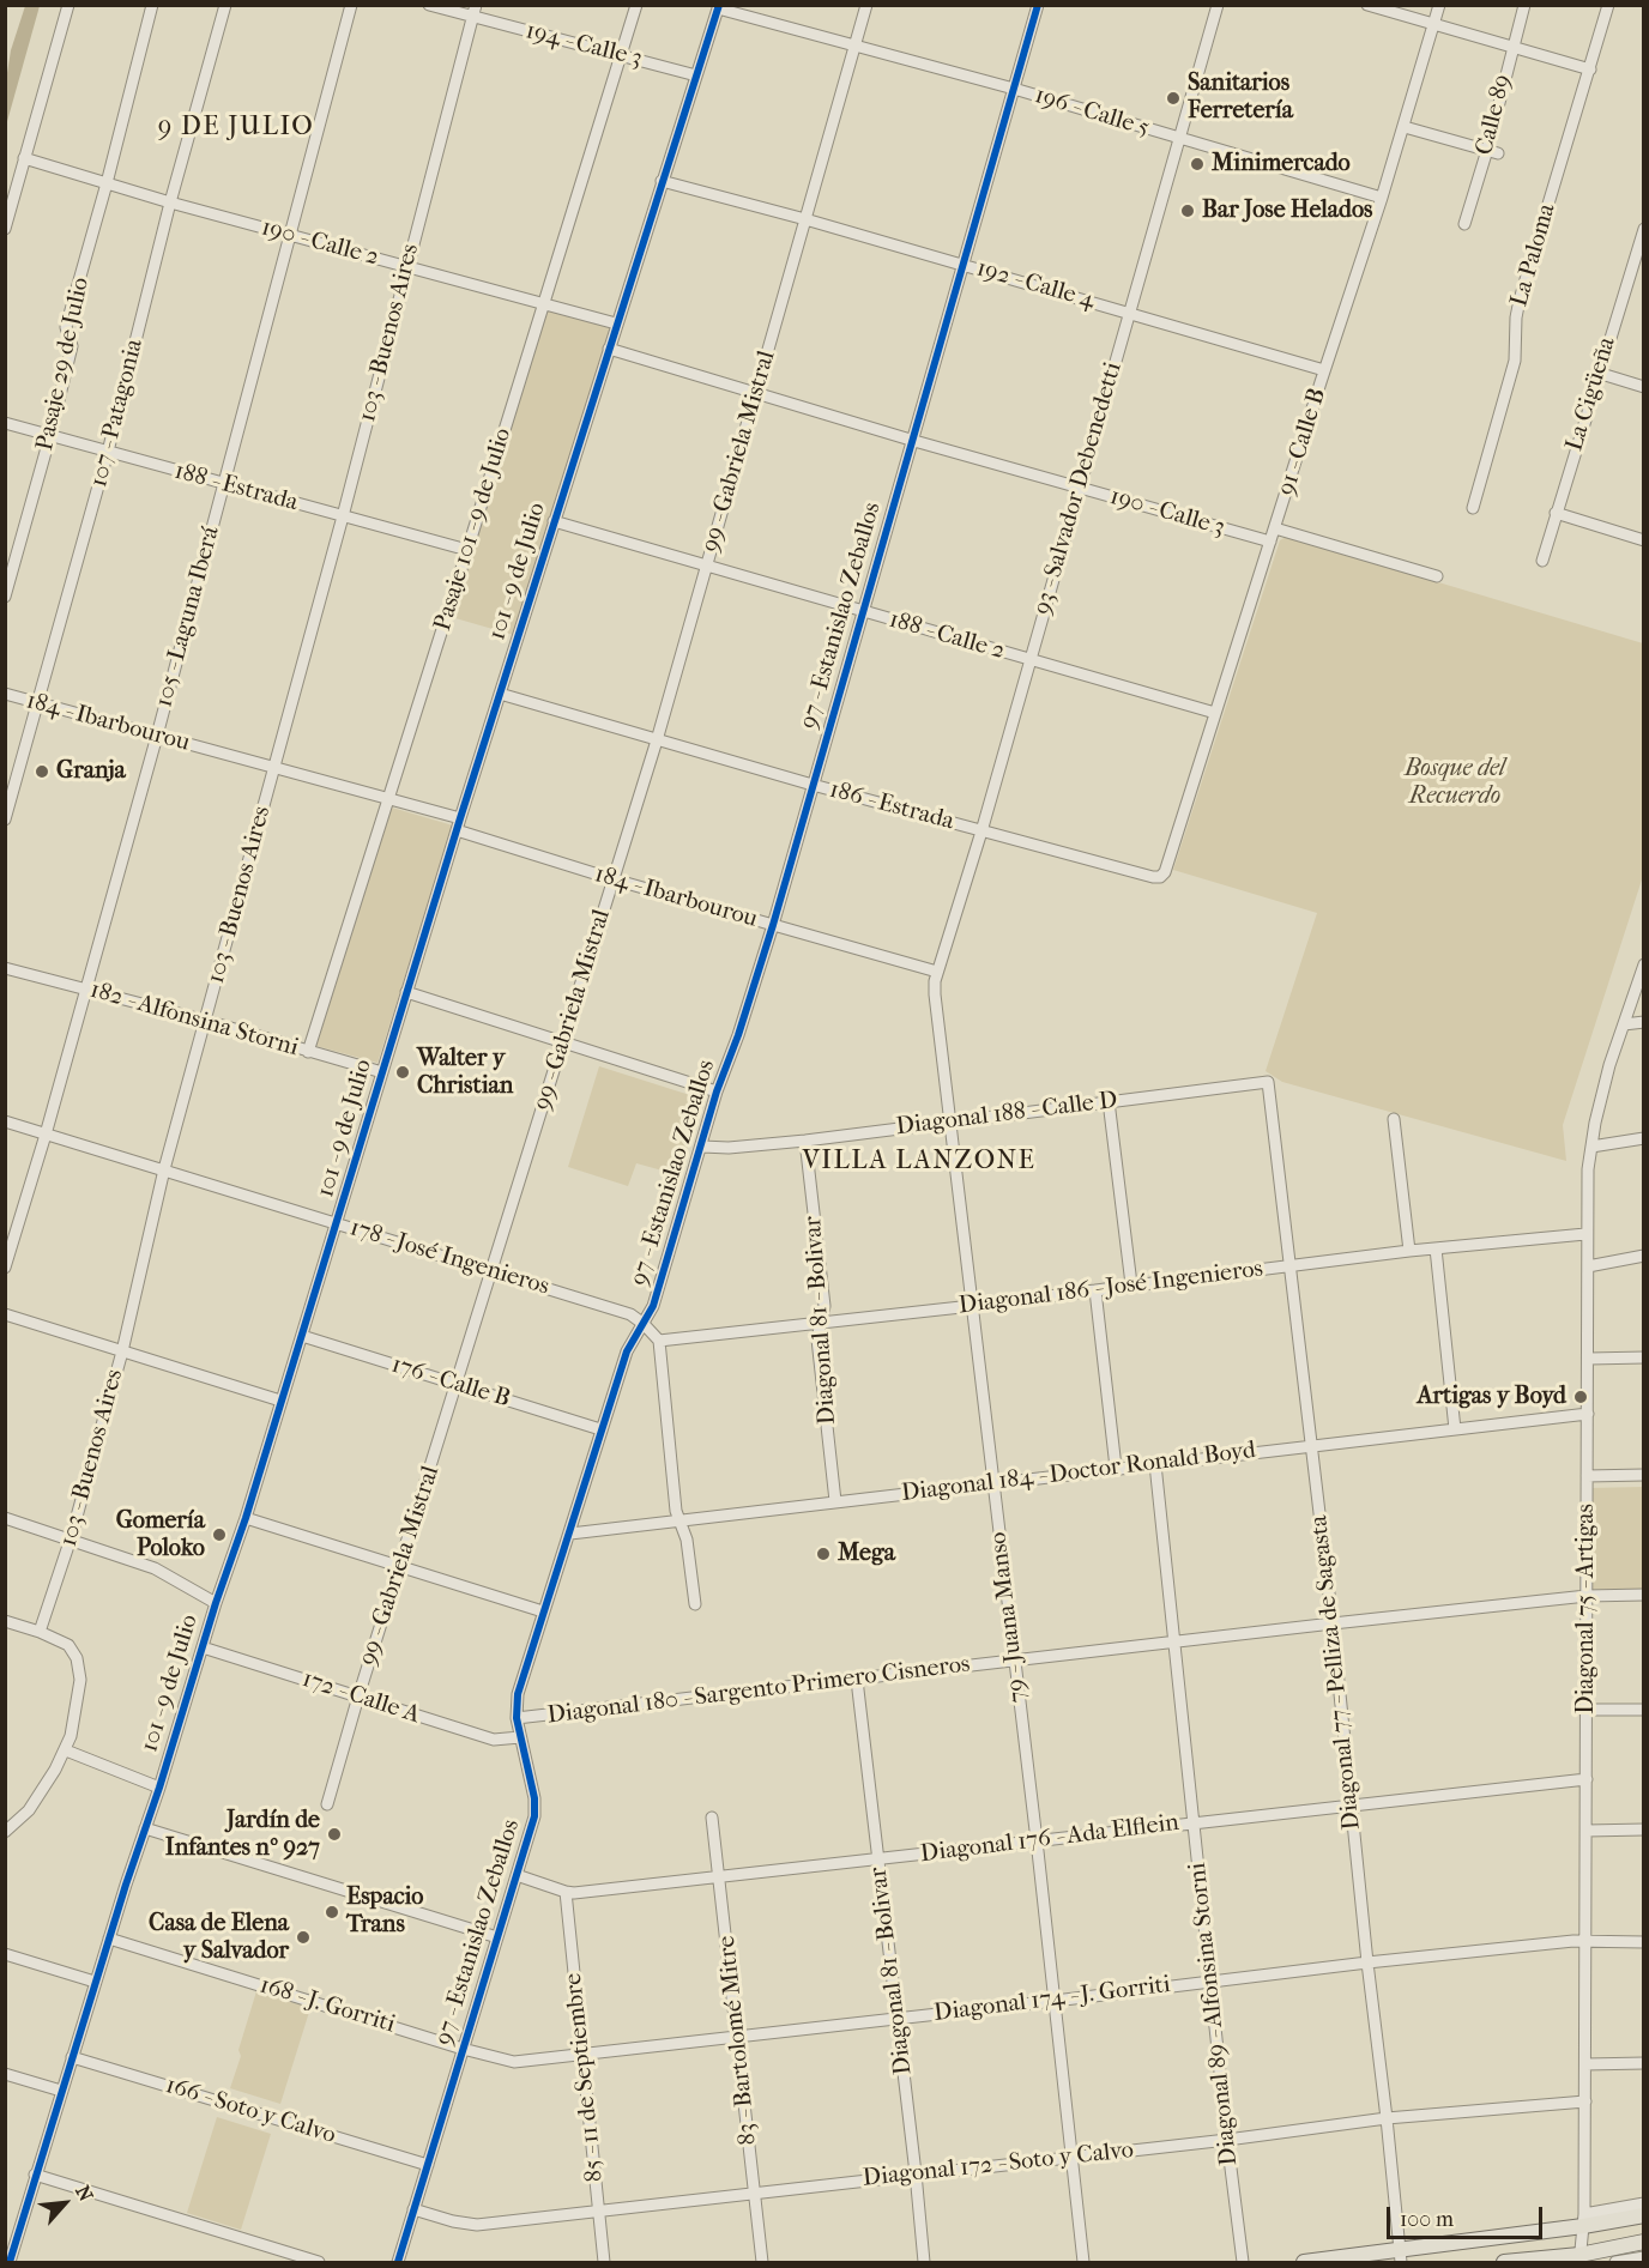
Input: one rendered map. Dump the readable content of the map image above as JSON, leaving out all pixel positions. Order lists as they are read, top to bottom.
{
  "streets": {
    "street": [
      "194 - Calle 3",
      "196 - Calle 5",
      "Calle 89",
      "190 - Calle 2",
      "La Paloma",
      "192 - Calle 4",
      "103 - Buenos Aires",
      "Pasaje 29 de Julio",
      "La Cigüeña",
      "107 - Patagonia",
      "91 - Calle B",
      "99 - Gabriela Mistral",
      "188 - Estrada",
      "93 - Salvador Debenedetti",
      "190 - Calle 3",
      "Pasaje 101 - 9 de Julio",
      "101 - 9 de Julio",
      "97 - Estanislao Zeballos",
      "105 - Laguna Iberá",
      "188 - Calle 2",
      "184 - Ibarbourou",
      "186 - Estrada",
      "182 - Alfonsina Storni",
      "Diagonal 188 - Calle D",
      "178 - José Ingenieros",
      "Diagonal 186 - José Ingenieros",
      "Diagonal 81 - Bolivar",
      "176 - Calle B",
      "Diagonal 184 - Doctor Ronald Boyd",
      "Diagonal 75 - Artigas",
      "79 - Juana Manso",
      "Diagonal 77 - Pelliza de Sagasta",
      "Diagonal 180 - Sargento Primero Cisneros",
      "172 - Calle A",
      "Diagonal 176 - Ada Elflein",
      "Diagonal 174 - J. Gorriti",
      "168 - J. Gorriti",
      "Diagonal 89 - Alfonsina Storni",
      "83 - Bartolomé Mitre",
      "85 - 11 de Septiembre",
      "166 - Soto y Calvo",
      "Diagonal 172 - Soto y Calvo"
    ]
  },
  "crossings": [
    ["194 - Calle 3", "103 - Buenos Aires"],
    ["194 - Calle 3", "Pasaje 101 - 9 de Julio"],
    ["194 - Calle 3", "101 - 9 de Julio"],
    ["196 - Calle 5", "91 - Calle B"],
    ["196 - Calle 5", "99 - Gabriela Mistral"],
    ["196 - Calle 5", "93 - Salvador Debenedetti"],
    ["196 - Calle 5", "101 - 9 de Julio"],
    ["196 - Calle 5", "97 - Estanislao Zeballos"],
    ["190 - Calle 2", "103 - Buenos Aires"],
    ["190 - Calle 2", "Pasaje 29 de Julio"],
    ["190 - Calle 2", "107 - Patagonia"],
    ["190 - Calle 2", "Pasaje 101 - 9 de Julio"],
    ["190 - Calle 2", "101 - 9 de Julio"],
    ["190 - Calle 2", "105 - Laguna Iberá"],
    ["192 - Calle 4", "91 - Calle B"],
    ["192 - Calle 4", "99 - Gabriela Mistral"],
    ["192 - Calle 4", "93 - Salvador Debenedetti"],
    ["192 - Calle 4", "101 - 9 de Julio"],
    ["192 - Calle 4", "97 - Estanislao Zeballos"],
    ["103 - Buenos Aires", "188 - Estrada"],
    ["103 - Buenos Aires", "184 - Ibarbourou"],
    ["103 - Buenos Aires", "182 - Alfonsina Storni"],
    ["103 - Buenos Aires", "178 - José Ingenieros"],
    ["Pasaje 29 de Julio", "188 - Estrada"],
    ["107 - Patagonia", "188 - Estrada"],
    ["107 - Patagonia", "184 - Ibarbourou"],
    ["91 - Calle B", "190 - Calle 3"],
    ["91 - Calle B", "188 - Calle 2"],
    ["91 - Calle B", "186 - Estrada"],
    ["99 - Gabriela Mistral", "190 - Calle 3"],
    ["99 - Gabriela Mistral", "188 - Calle 2"],
    ["99 - Gabriela Mistral", "184 - Ibarbourou"],
    ["99 - Gabriela Mistral", "186 - Estrada"],
    ["99 - Gabriela Mistral", "178 - José Ingenieros"],
    ["99 - Gabriela Mistral", "176 - Calle B"],
    ["99 - Gabriela Mistral", "172 - Calle A"],
    ["188 - Estrada", "Pasaje 101 - 9 de Julio"],
    ["188 - Estrada", "105 - Laguna Iberá"],
    ["93 - Salvador Debenedetti", "190 - Calle 3"],
    ["93 - Salvador Debenedetti", "188 - Calle 2"],
    ["93 - Salvador Debenedetti", "184 - Ibarbourou"],
    ["93 - Salvador Debenedetti", "186 - Estrada"],
    ["93 - Salvador Debenedetti", "79 - Juana Manso"],
    ["190 - Calle 3", "101 - 9 de Julio"],
    ["190 - Calle 3", "97 - Estanislao Zeballos"],
    ["Pasaje 101 - 9 de Julio", "184 - Ibarbourou"],
    ["Pasaje 101 - 9 de Julio", "182 - Alfonsina Storni"],
    ["101 - 9 de Julio", "188 - Calle 2"],
    ["101 - 9 de Julio", "184 - Ibarbourou"],
    ["101 - 9 de Julio", "186 - Estrada"],
    ["101 - 9 de Julio", "182 - Alfonsina Storni"],
    ["101 - 9 de Julio", "178 - José Ingenieros"],
    ["101 - 9 de Julio", "176 - Calle B"],
    ["101 - 9 de Julio", "172 - Calle A"],
    ["101 - 9 de Julio", "168 - J. Gorriti"],
    ["101 - 9 de Julio", "166 - Soto y Calvo"],
    ["97 - Estanislao Zeballos", "188 - Calle 2"],
    ["97 - Estanislao Zeballos", "184 - Ibarbourou"],
    ["97 - Estanislao Zeballos", "186 - Estrada"],
    ["97 - Estanislao Zeballos", "Diagonal 188 - Calle D"],
    ["97 - Estanislao Zeballos", "178 - José Ingenieros"],
    ["97 - Estanislao Zeballos", "176 - Calle B"],
    ["97 - Estanislao Zeballos", "Diagonal 184 - Doctor Ronald Boyd"],
    ["97 - Estanislao Zeballos", "Diagonal 180 - Sargento Primero Cisneros"],
    ["97 - Estanislao Zeballos", "172 - Calle A"],
    ["97 - Estanislao Zeballos", "Diagonal 176 - Ada Elflein"],
    ["97 - Estanislao Zeballos", "Diagonal 174 - J. Gorriti"],
    ["97 - Estanislao Zeballos", "168 - J. Gorriti"],
    ["97 - Estanislao Zeballos", "166 - Soto y Calvo"],
    ["97 - Estanislao Zeballos", "Diagonal 172 - Soto y Calvo"],
    ["105 - Laguna Iberá", "184 - Ibarbourou"],
    ["105 - Laguna Iberá", "182 - Alfonsina Storni"],
    ["105 - Laguna Iberá", "178 - José Ingenieros"],
    ["184 - Ibarbourou", "79 - Juana Manso"],
    ["Diagonal 188 - Calle D", "Diagonal 81 - Bolivar"],
    ["Diagonal 188 - Calle D", "79 - Juana Manso"],
    ["Diagonal 188 - Calle D", "Diagonal 77 - Pelliza de Sagasta"],
    ["Diagonal 186 - José Ingenieros", "Diagonal 81 - Bolivar"],
    ["Diagonal 186 - José Ingenieros", "Diagonal 75 - Artigas"],
    ["Diagonal 186 - José Ingenieros", "79 - Juana Manso"],
    ["Diagonal 186 - José Ingenieros", "Diagonal 77 - Pelliza de Sagasta"],
    ["Diagonal 81 - Bolivar", "Diagonal 184 - Doctor Ronald Boyd"],
    ["Diagonal 81 - Bolivar", "Diagonal 180 - Sargento Primero Cisneros"],
    ["Diagonal 81 - Bolivar", "Diagonal 176 - Ada Elflein"],
    ["Diagonal 81 - Bolivar", "Diagonal 174 - J. Gorriti"],
    ["Diagonal 81 - Bolivar", "Diagonal 172 - Soto y Calvo"],
    ["Diagonal 184 - Doctor Ronald Boyd", "Diagonal 75 - Artigas"],
    ["Diagonal 184 - Doctor Ronald Boyd", "79 - Juana Manso"],
    ["Diagonal 184 - Doctor Ronald Boyd", "Diagonal 77 - Pelliza de Sagasta"],
    ["Diagonal 184 - Doctor Ronald Boyd", "Diagonal 89 - Alfonsina Storni"],
    ["Diagonal 75 - Artigas", "Diagonal 180 - Sargento Primero Cisneros"],
    ["Diagonal 75 - Artigas", "Diagonal 176 - Ada Elflein"],
    ["Diagonal 75 - Artigas", "Diagonal 174 - J. Gorriti"],
    ["Diagonal 75 - Artigas", "Diagonal 172 - Soto y Calvo"],
    ["79 - Juana Manso", "Diagonal 180 - Sargento Primero Cisneros"],
    ["79 - Juana Manso", "Diagonal 176 - Ada Elflein"],
    ["79 - Juana Manso", "Diagonal 174 - J. Gorriti"],
    ["79 - Juana Manso", "Diagonal 172 - Soto y Calvo"],
    ["Diagonal 77 - Pelliza de Sagasta", "Diagonal 180 - Sargento Primero Cisneros"],
    ["Diagonal 77 - Pelliza de Sagasta", "Diagonal 176 - Ada Elflein"],
    ["Diagonal 77 - Pelliza de Sagasta", "Diagonal 174 - J. Gorriti"],
    ["Diagonal 77 - Pelliza de Sagasta", "Diagonal 172 - Soto y Calvo"],
    ["Diagonal 180 - Sargento Primero Cisneros", "Diagonal 89 - Alfonsina Storni"],
    ["Diagonal 176 - Ada Elflein", "Diagonal 89 - Alfonsina Storni"],
    ["Diagonal 176 - Ada Elflein", "83 - Bartolomé Mitre"],
    ["Diagonal 176 - Ada Elflein", "85 - 11 de Septiembre"],
    ["Diagonal 174 - J. Gorriti", "168 - J. Gorriti"],
    ["Diagonal 174 - J. Gorriti", "Diagonal 89 - Alfonsina Storni"],
    ["Diagonal 174 - J. Gorriti", "83 - Bartolomé Mitre"],
    ["Diagonal 174 - J. Gorriti", "85 - 11 de Septiembre"],
    ["Diagonal 89 - Alfonsina Storni", "Diagonal 172 - Soto y Calvo"],
    ["83 - Bartolomé Mitre", "Diagonal 172 - Soto y Calvo"],
    ["85 - 11 de Septiembre", "Diagonal 172 - Soto y Calvo"]
  ],
  "districts": ["9 DE JULIO", "VILLA LANZONE"],
  "parks": ["Bosque del Recuerdo"],
  "places": [
    "Sanitarios Ferretería",
    "Minimercado",
    "Bar Jose Helados",
    "Granja",
    "Walter y Christian",
    "Artigas y Boyd",
    "Gomería Poloko",
    "Mega",
    "Jardín de Infantes nº 927",
    "Espacio Trans",
    "Casa de Elena y Salvador"
  ],
  "scale_bar": "100 m",
  "north": "top right"
}
